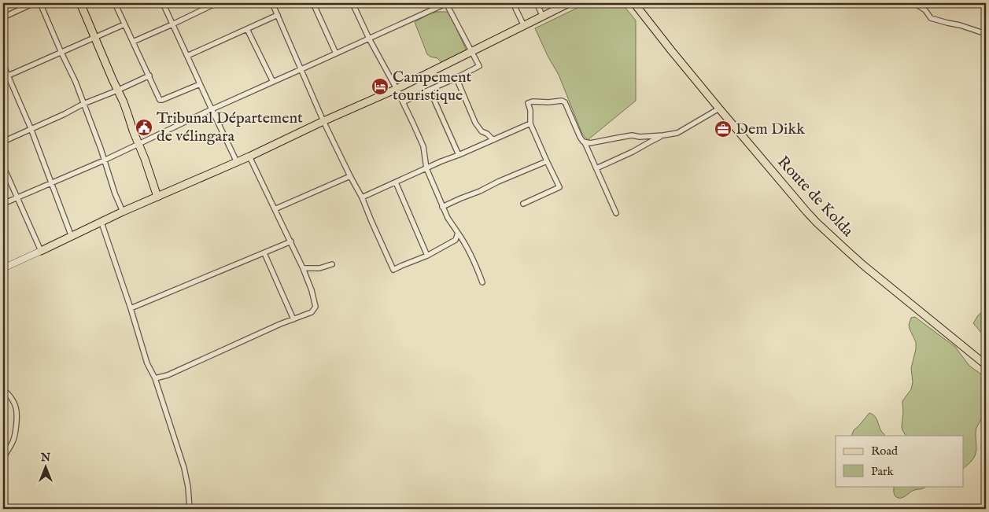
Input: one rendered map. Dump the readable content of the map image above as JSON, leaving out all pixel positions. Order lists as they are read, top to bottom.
{
  "streets": {
    "main road": ["Route de Kolda"]
  },
  "places": {
    "hotel": ["Campement touristique"],
    "public building": ["Tribunal Département de vélingara"],
    "office": ["Dem Dikk"]
  },
  "legend": ["Road", "Park"],
  "north": "top"
}
